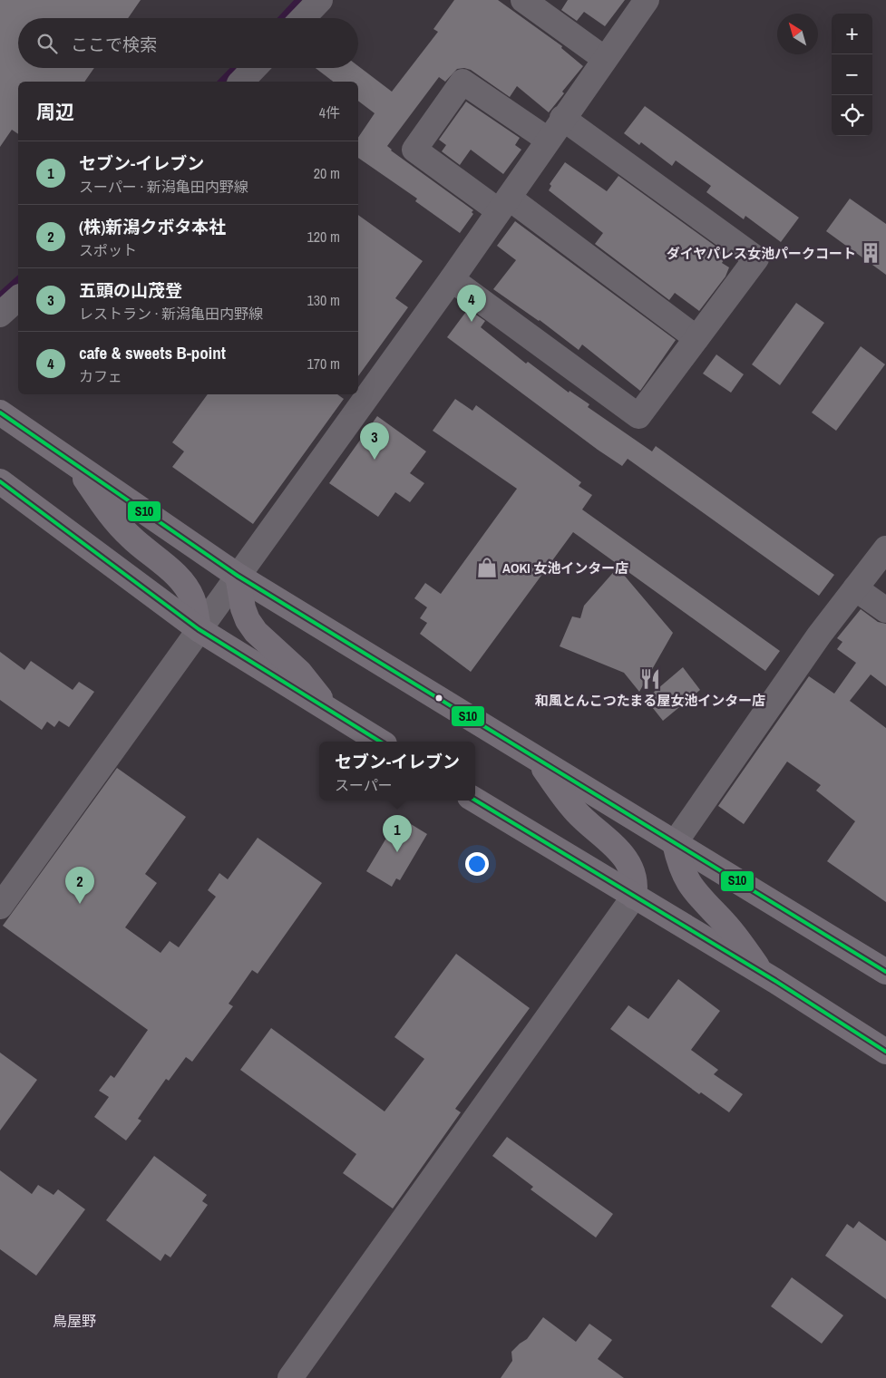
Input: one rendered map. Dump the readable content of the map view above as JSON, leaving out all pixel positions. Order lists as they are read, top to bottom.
{
  "districts": ["鳥屋野"],
  "places": {
    "building": ["ダイヤパレス女池パークコート"],
    "shop": ["AOKI 女池インター店"],
    "restaurant": ["和風とんこつたまる屋女池インター店"]
  },
  "lines": ["transit line S10"],
  "north": "top left",
  "page": {
    "map_buttons": ["+", "−"],
    "search": "ここで検索",
    "heading": ["周辺", "4件"],
    "list": [
      {
        "mark": "1",
        "name": "セブン-イレブン",
        "note": "スーパー · 新潟亀田内野線",
        "value": "20 m"
      },
      {
        "mark": "2",
        "name": "(株)新潟クボタ本社",
        "note": "スポット",
        "value": "120 m"
      },
      {
        "mark": "3",
        "name": "五頭の山茂登",
        "note": "レストラン · 新潟亀田内野線",
        "value": "130 m"
      },
      {
        "mark": "4",
        "name": "cafe & sweets B-point",
        "note": "カフェ",
        "value": "170 m"
      }
    ],
    "pins": [
      "4",
      "3",
      "1",
      "2"
    ],
    "popup": ["セブン-イレブン", "スーパー"]
  }
}
